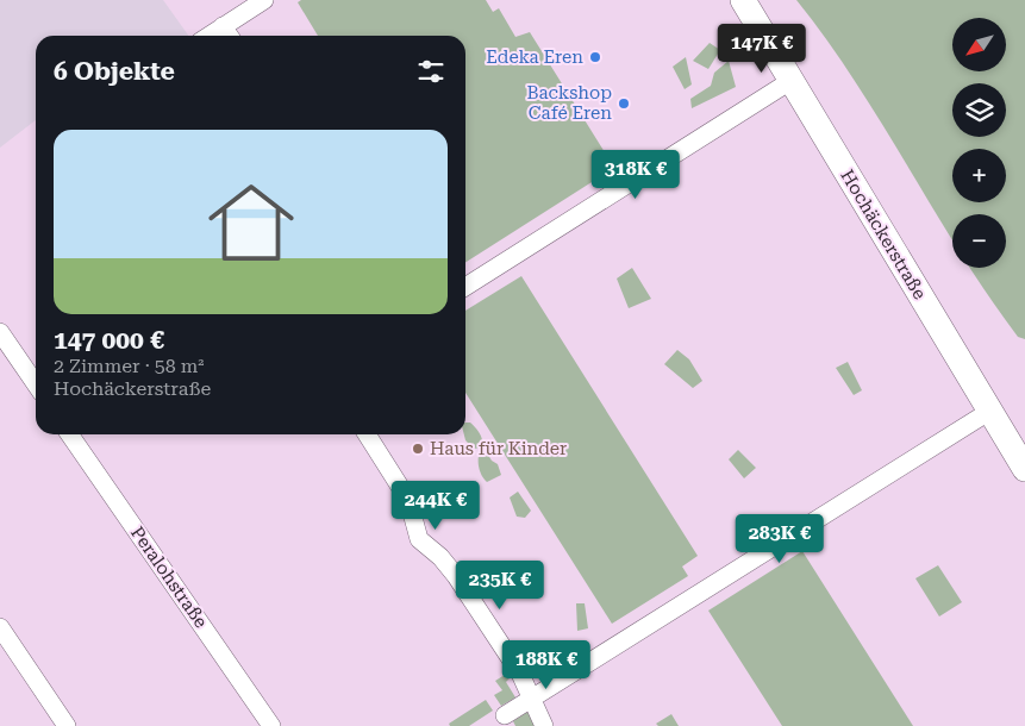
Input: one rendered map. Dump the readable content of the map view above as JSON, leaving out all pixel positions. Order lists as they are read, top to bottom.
{
  "streets": {
    "street": ["Hochäckerstraße", "Peralohstraße"]
  },
  "places": ["Edeka Eren", "Backshop Café Eren", "Haus für Kinder"],
  "north": "bottom left",
  "page": {
    "map_buttons": ["+", "−"],
    "price": [
      "147K €",
      "318K €",
      "244K €",
      "283K €",
      "235K €",
      "188K €"
    ],
    "heading": "6 Objekte",
    "list": [
      {
        "name": "147 000 €",
        "note": "2 Zimmer · 58 m² · Hochäckerstraße"
      }
    ]
  }
}
